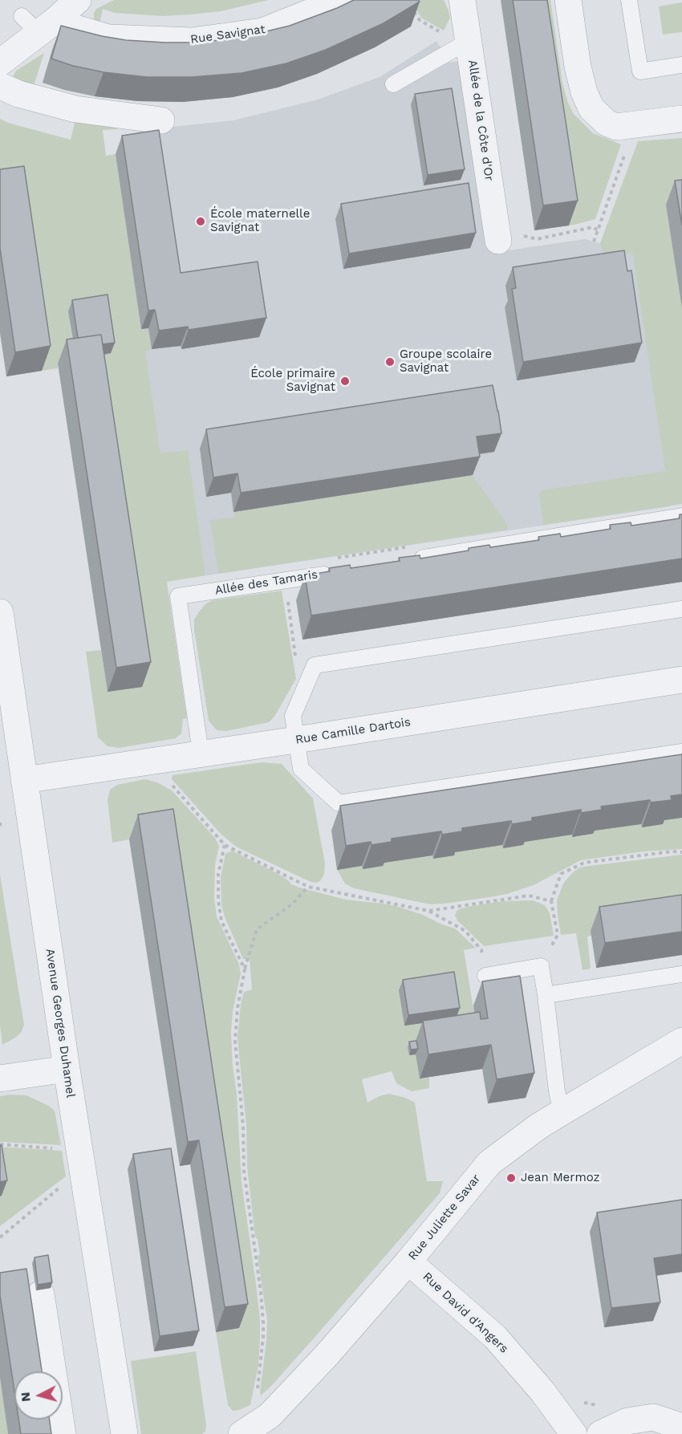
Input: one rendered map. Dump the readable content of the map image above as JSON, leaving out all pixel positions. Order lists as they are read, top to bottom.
{
  "streets": {
    "street": [
      "Rue Savignat",
      "Allée de la Côte d'Or",
      "Rue Camille Dartois",
      "Avenue Georges Duhamel",
      "Rue Juliette Savar",
      "Rue David d'Angers"
    ],
    "lane": ["Allée des Tamaris"]
  },
  "crossings": [
    ["Allée des Tamaris", "Rue Camille Dartois"],
    ["Rue Camille Dartois", "Avenue Georges Duhamel"],
    ["Rue Juliette Savar", "Rue David d'Angers"]
  ],
  "places": [
    "École maternelle Savignat",
    "Groupe scolaire Savignat",
    "École primaire Savignat",
    "Jean Mermoz"
  ],
  "north": "left"
}
